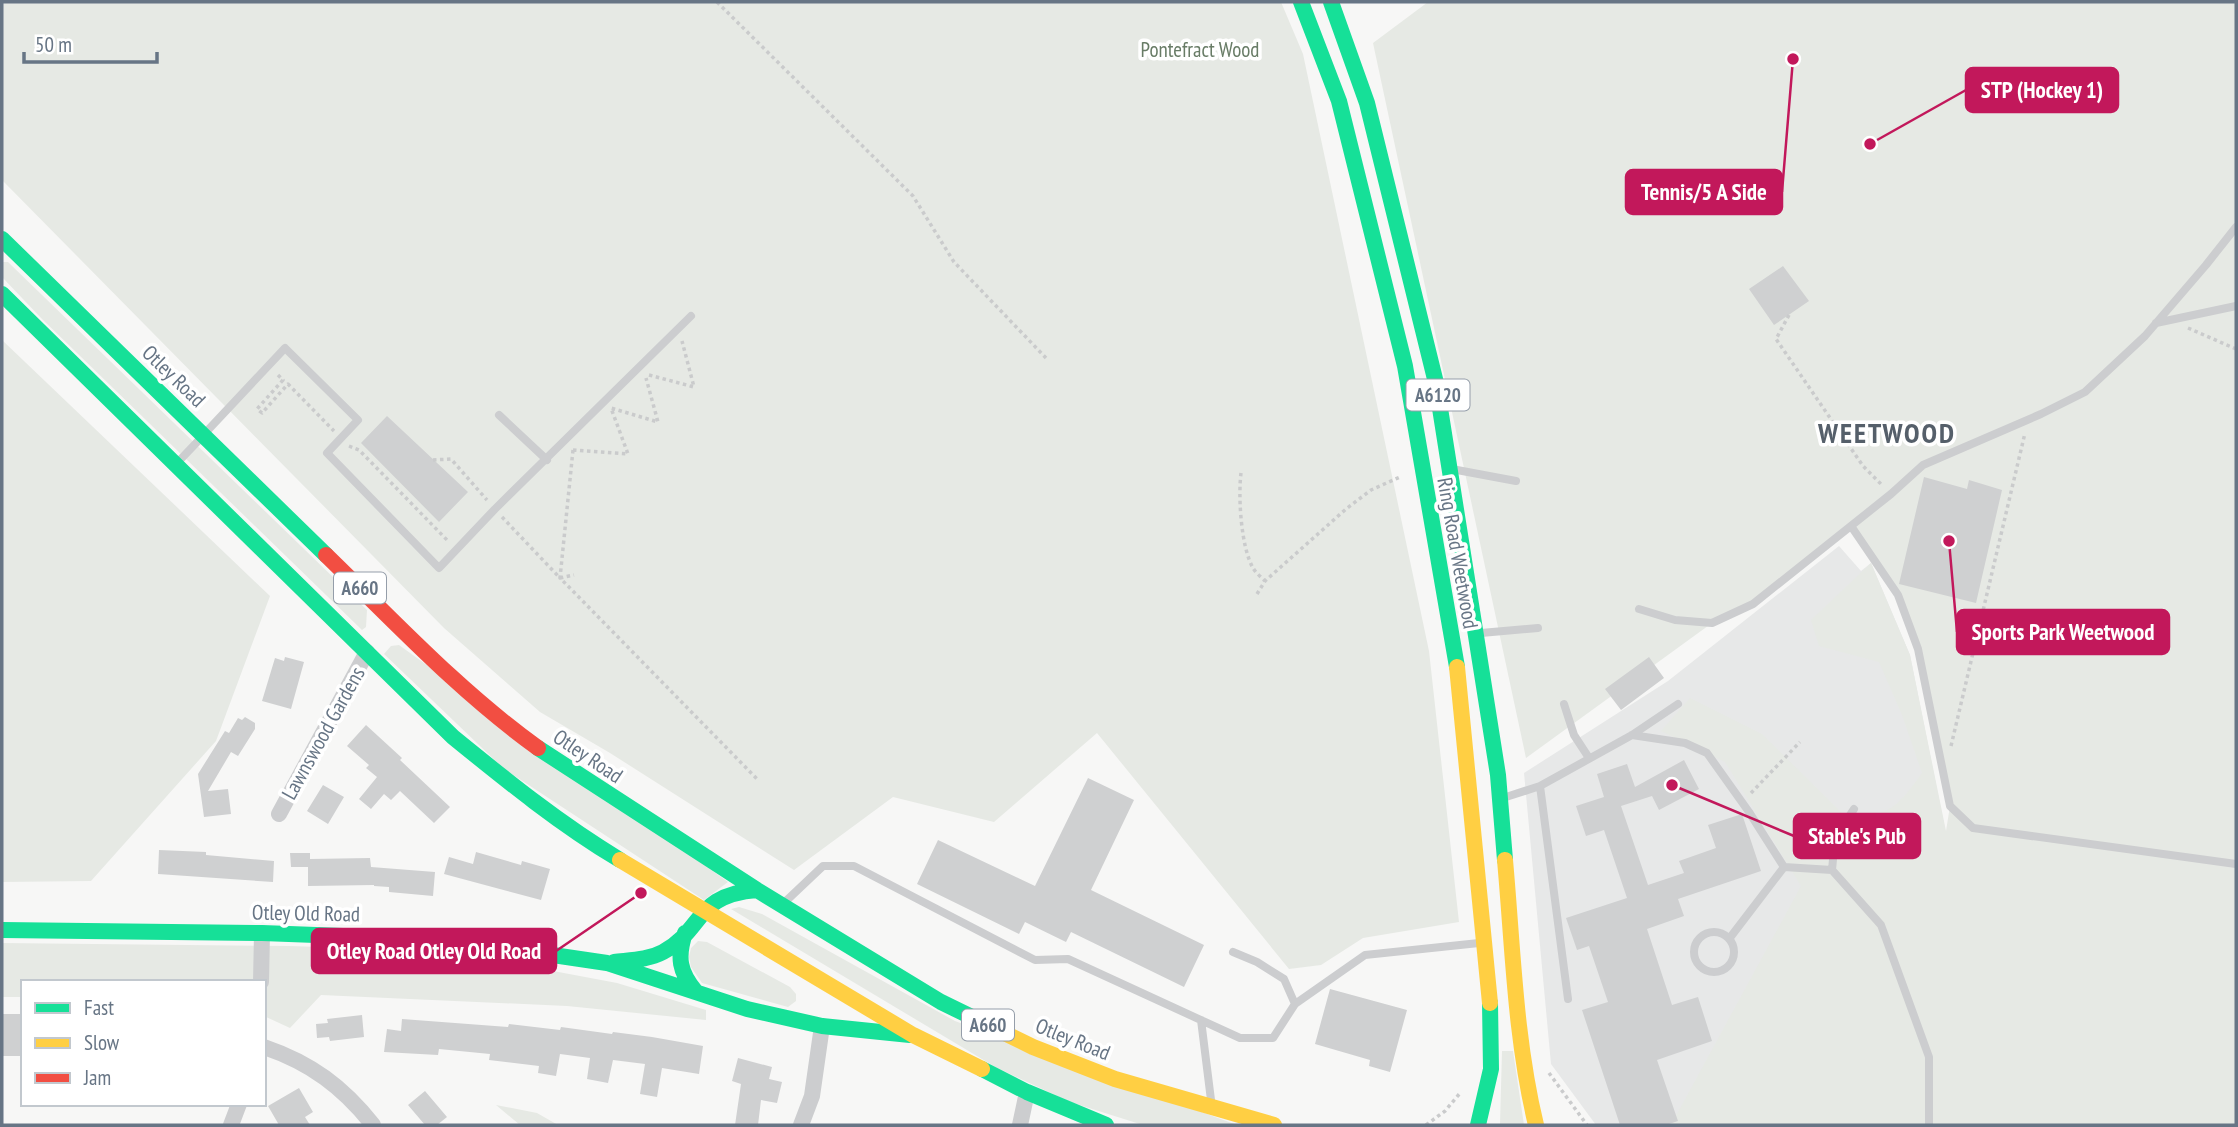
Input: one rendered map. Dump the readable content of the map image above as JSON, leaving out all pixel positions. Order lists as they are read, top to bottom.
{
  "streets": {
    "main road": [
      "Otley Road",
      "A6120",
      "Ring Road Weetwood",
      "A660",
      "Otley Old Road"
    ],
    "street": ["Lawnswood Gardens"]
  },
  "crossings": [
    ["Otley Road", "Lawnswood Gardens"],
    ["Otley Road", "Otley Old Road"]
  ],
  "districts": ["WEETWOOD"],
  "parks": ["Pontefract Wood"],
  "places": [
    "Tennis/5 A Side",
    "STP (Hockey 1)",
    "Sports Park Weetwood",
    "Stable's Pub",
    "Otley Road Otley Old Road"
  ],
  "legend": ["Fast", "Slow", "Jam"],
  "scale_bar": "50 m"
}
